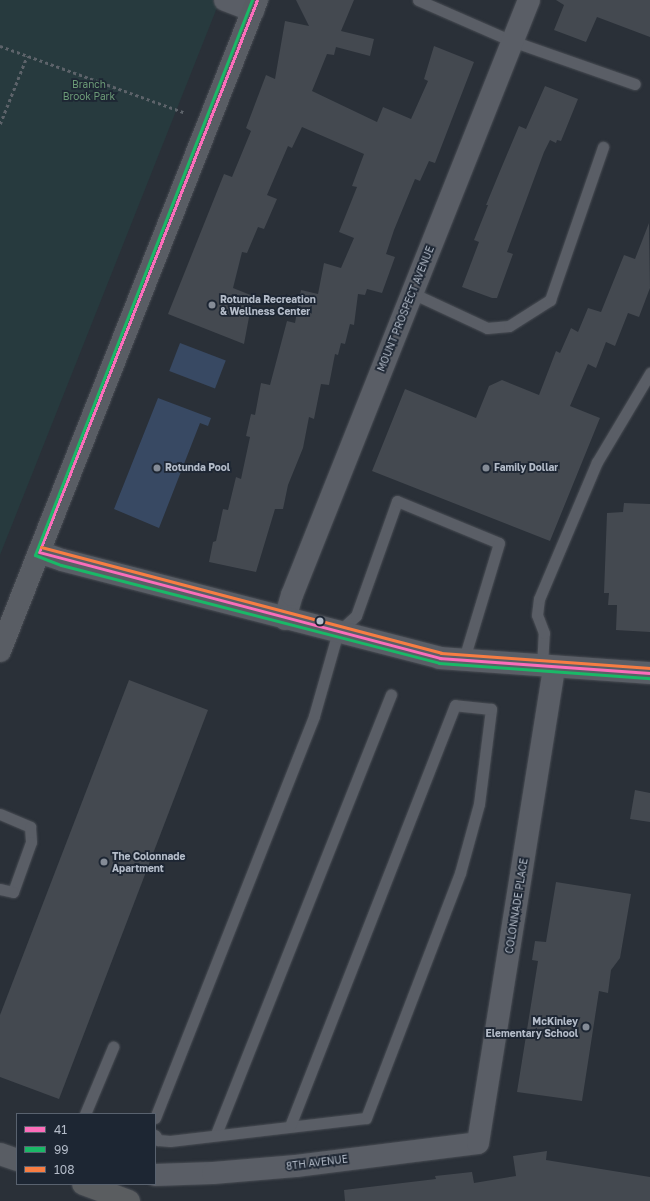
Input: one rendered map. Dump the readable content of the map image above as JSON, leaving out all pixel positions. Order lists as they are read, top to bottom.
{
  "streets": {
    "street": ["MOUNT PROSPECT AVENUE", "COLONNADE PLACE", "8TH AVENUE"]
  },
  "crossings": [
    ["COLONNADE PLACE", "8TH AVENUE"]
  ],
  "parks": ["Branch Brook Park"],
  "places": [
    "Rotunda Recreation & Wellness Center",
    "Rotunda Pool",
    "Family Dollar",
    "The Colonnade Apartment",
    "McKinley Elementary School"
  ],
  "lines": ["transit line 41", "transit line 99", "transit line 108"],
  "legend": ["41", "99", "108"]
}
